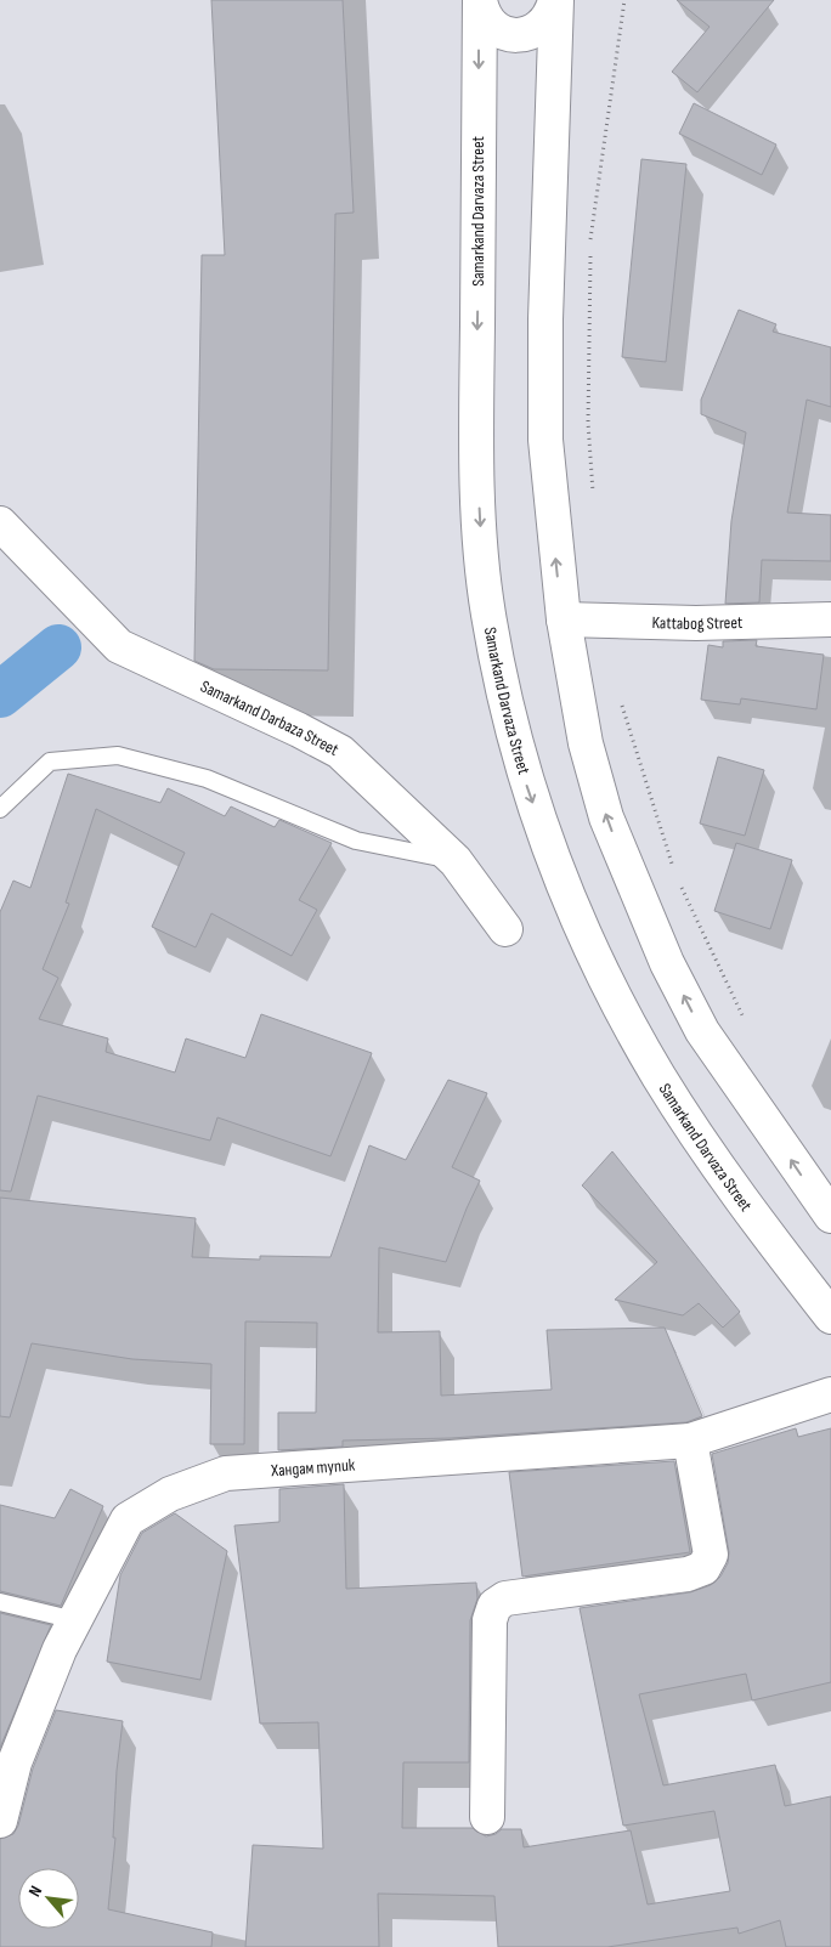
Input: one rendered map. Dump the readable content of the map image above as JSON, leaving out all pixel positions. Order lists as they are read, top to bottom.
{
  "streets": {
    "main road": [
      "Samarkand Darvaza Street",
      "Kattabog Street",
      "Samarkand Darbaza Street",
      "Хандам тупик"
    ]
  },
  "north": "top left"
}
